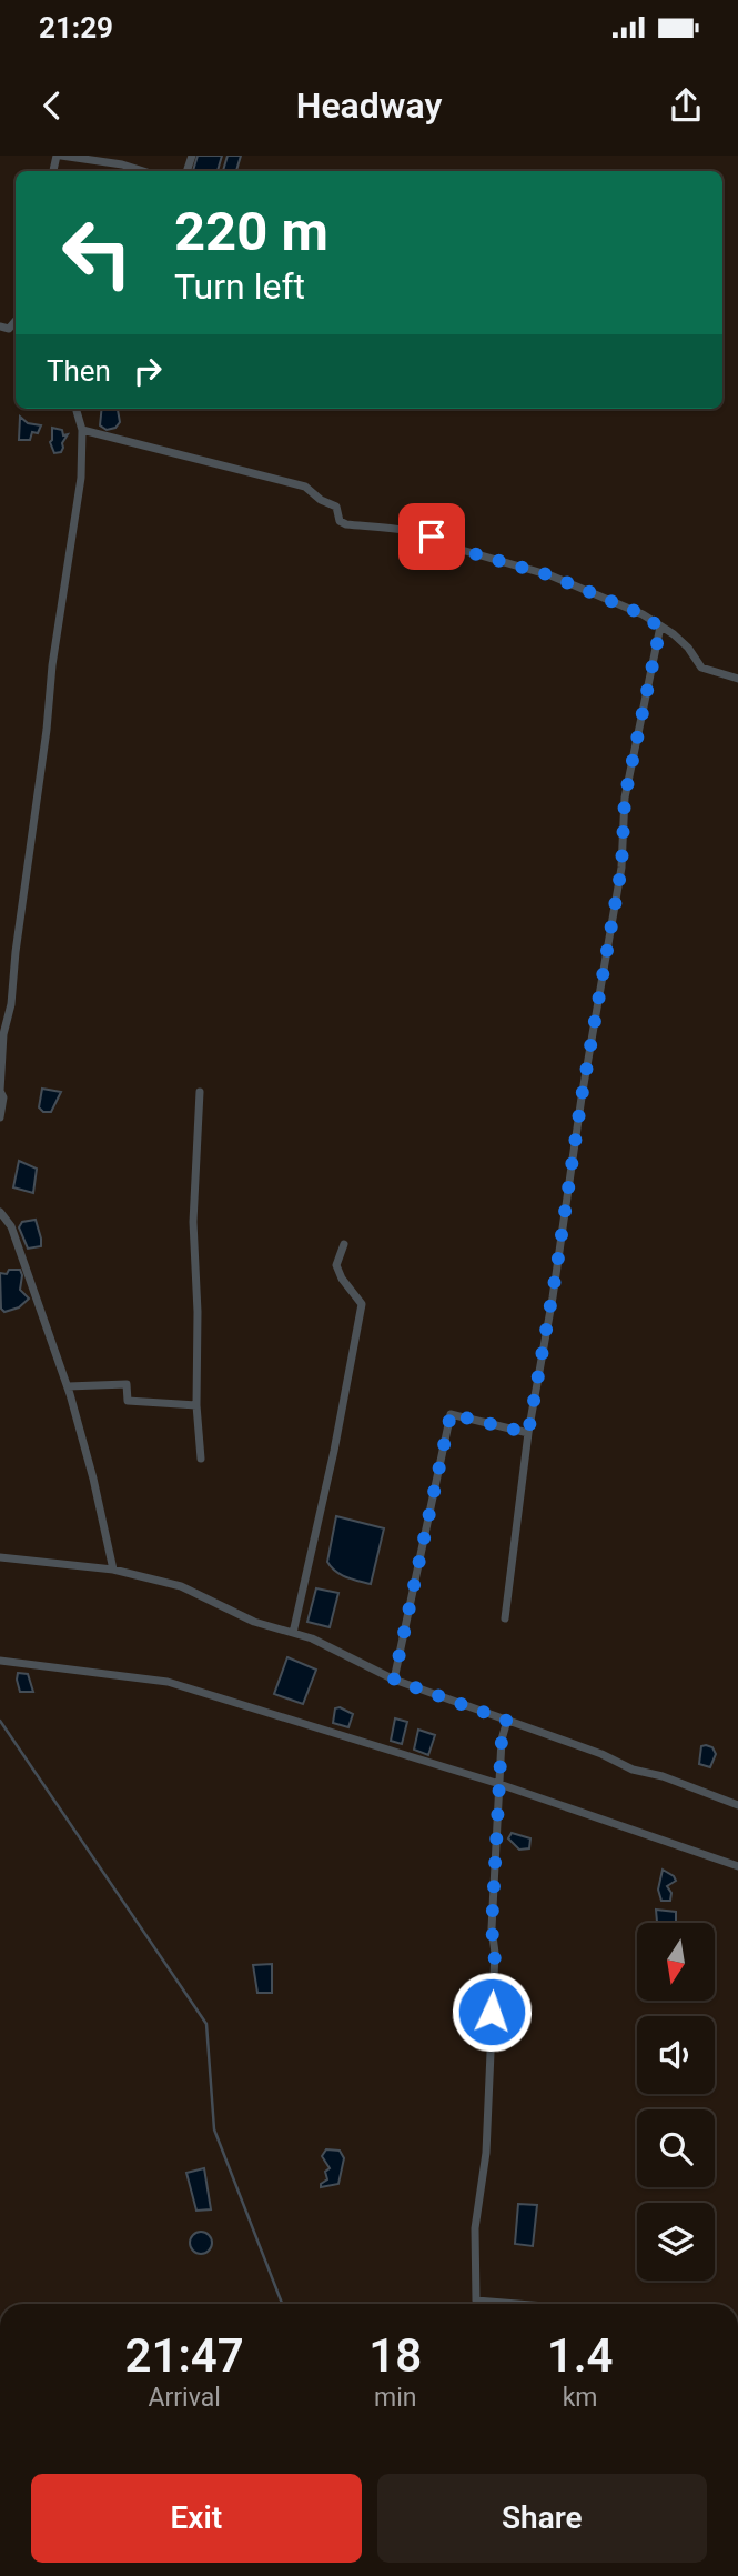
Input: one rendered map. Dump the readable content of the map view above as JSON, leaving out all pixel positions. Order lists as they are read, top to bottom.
{
  "north": "bottom",
  "page": {
    "status": "21:29",
    "header": "Headway",
    "turn": ["220 m", "Turn left"],
    "then": "Then",
    "eta": [
      "21:47",
      "Arrival",
      "18",
      "min",
      "1.4",
      "km"
    ],
    "buttons": ["Exit", "Share"]
  }
}
